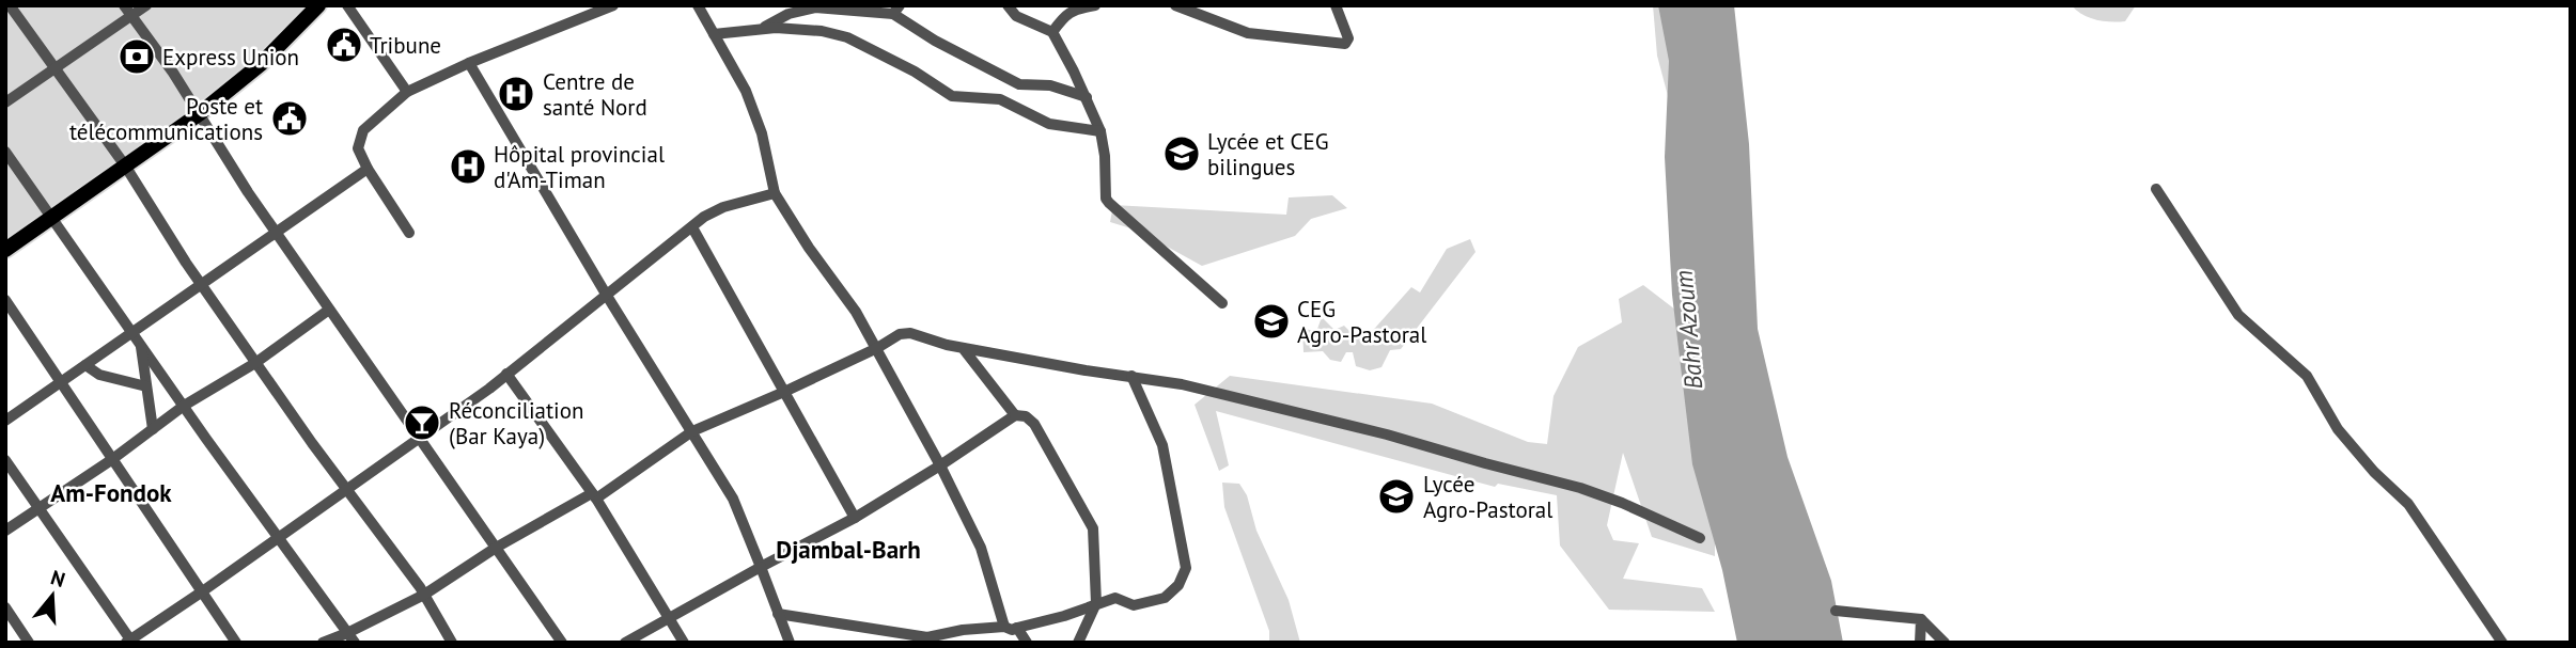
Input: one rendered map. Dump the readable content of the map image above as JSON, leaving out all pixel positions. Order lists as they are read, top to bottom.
{
  "districts": ["Am-Fondok", "Djambal-Barh"],
  "water": ["Bahr Azoum"],
  "places": {
    "public building": ["Tribune", "Poste et télécommunications"],
    "bank": ["Express Union"],
    "hospital": ["Centre de santé Nord", "Hôpital provincial d'Am-Timan"],
    "school or university": ["Lycée et CEG bilingues", "CEG Agro-Pastoral", "Lycée Agro-Pastoral"],
    "bar": ["Réconciliation (Bar Kaya)"]
  },
  "north": "top"
}
